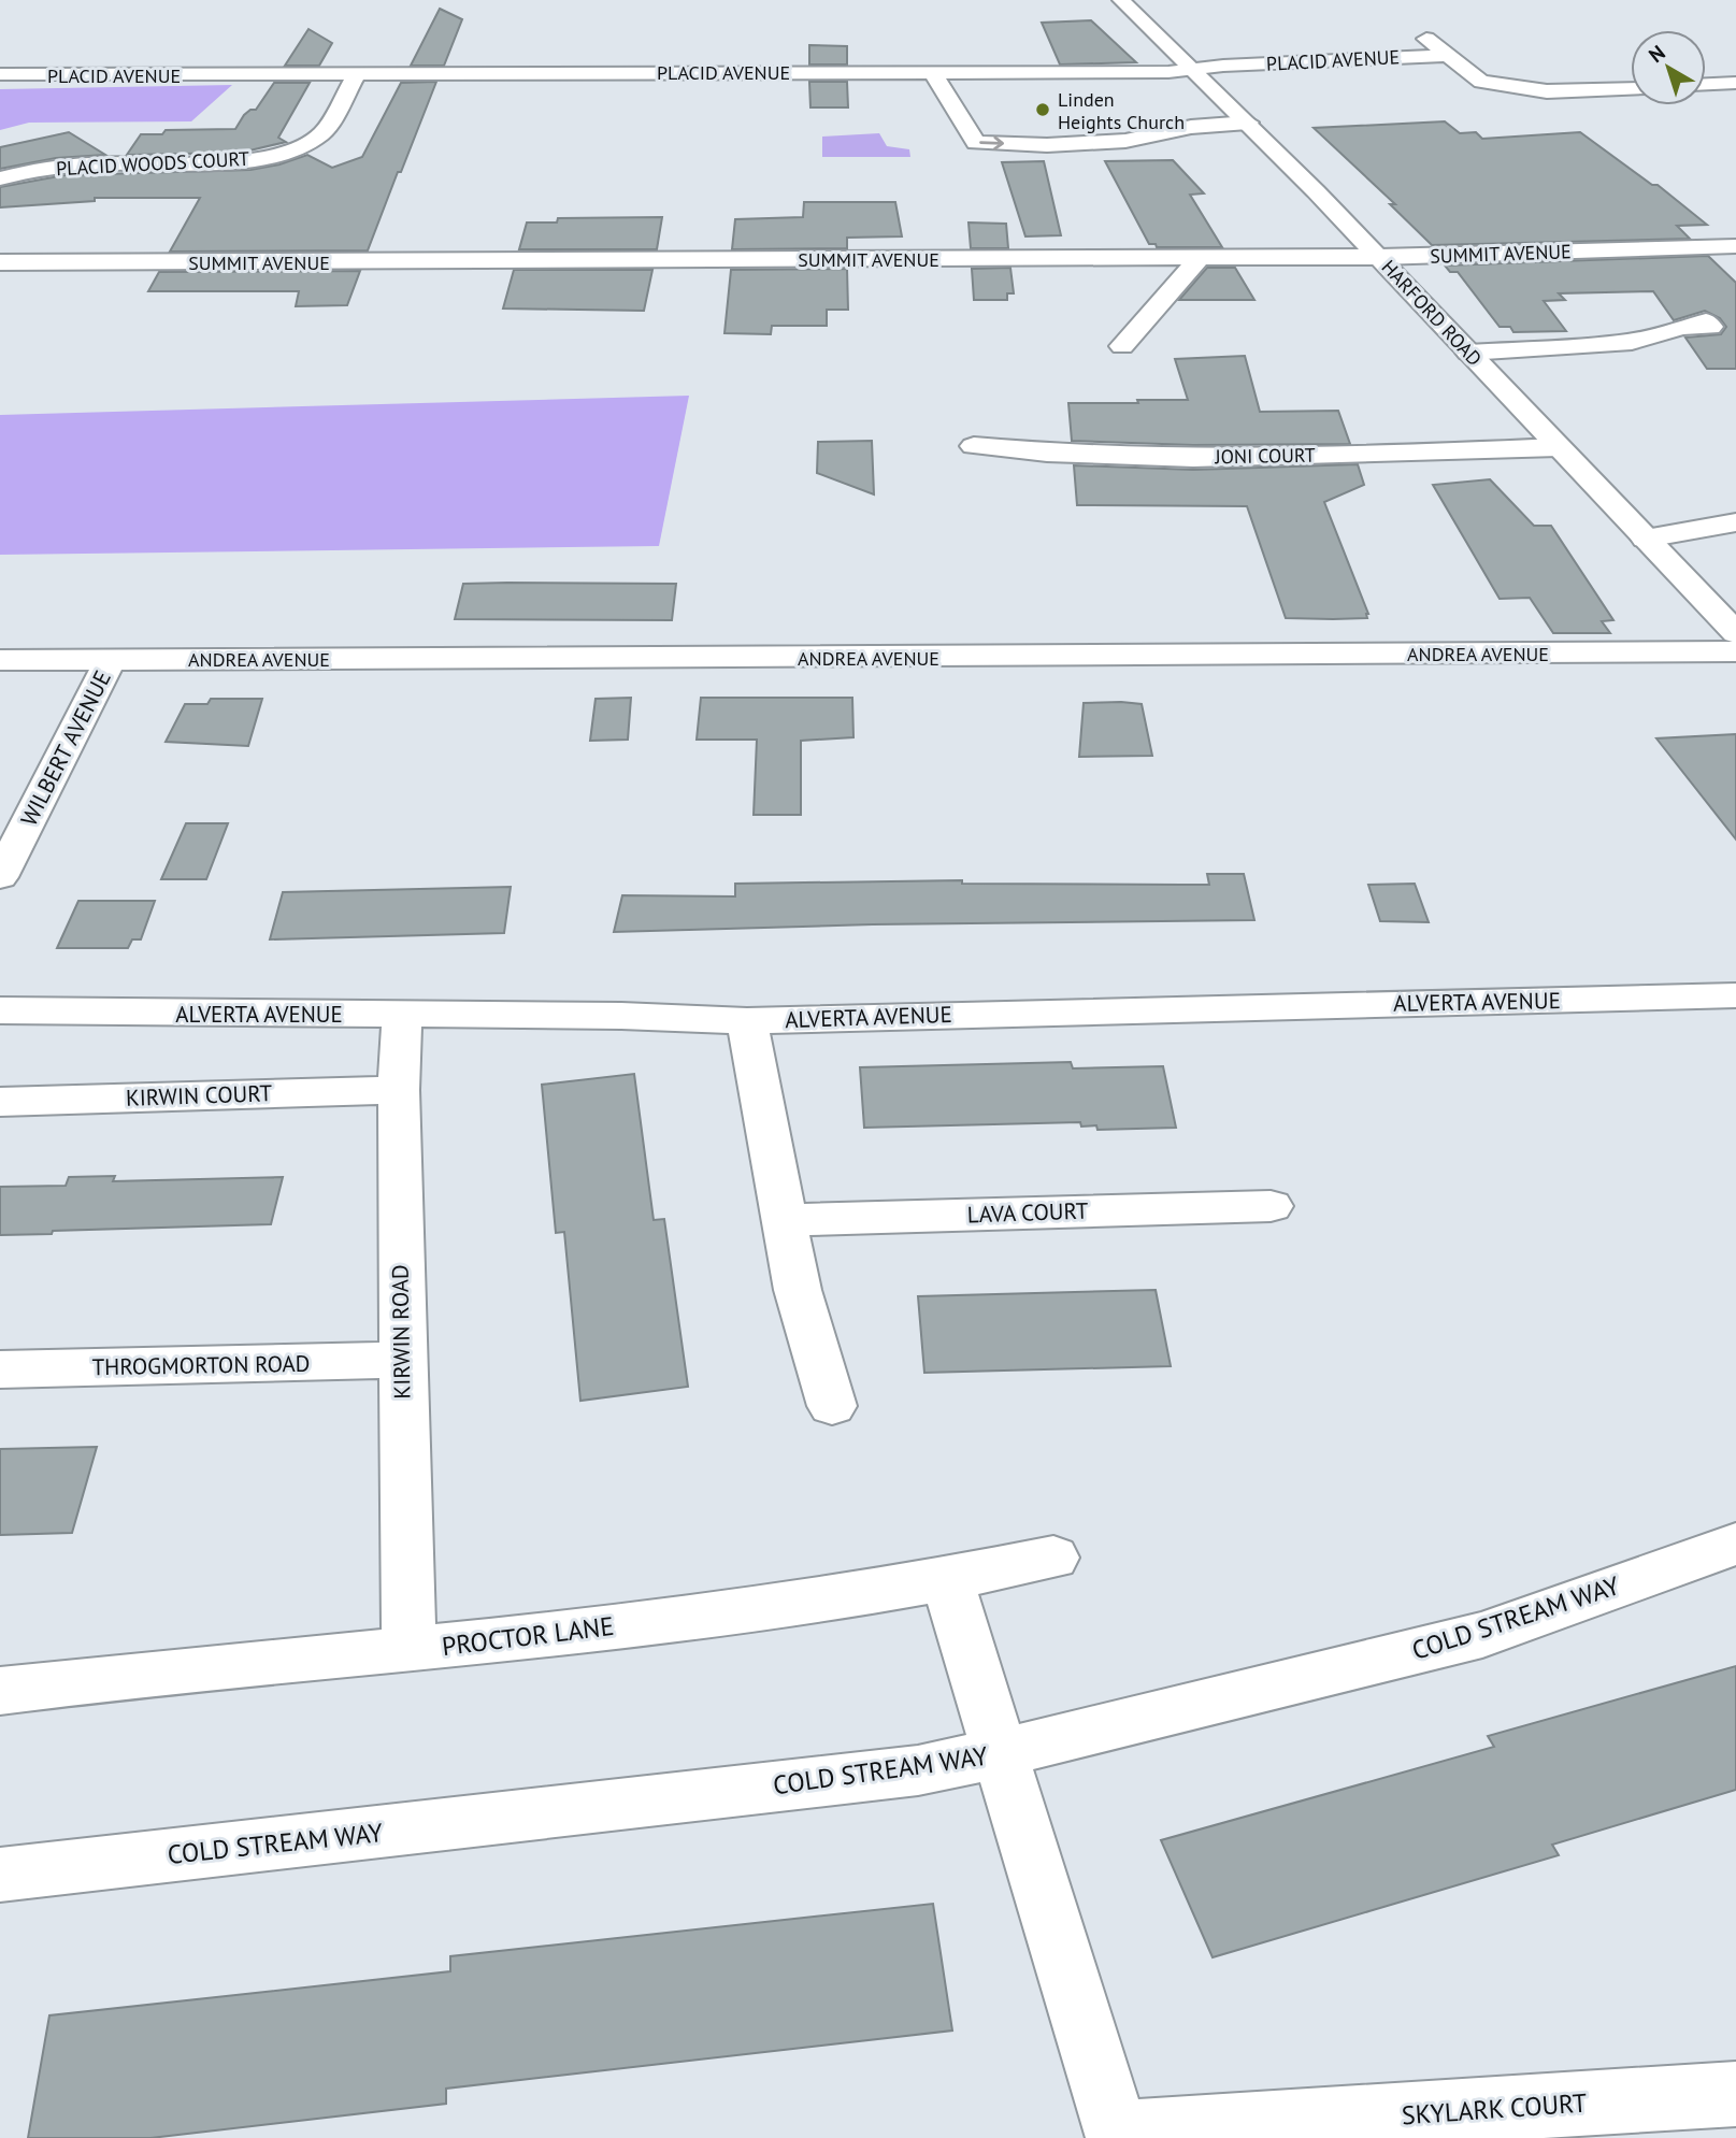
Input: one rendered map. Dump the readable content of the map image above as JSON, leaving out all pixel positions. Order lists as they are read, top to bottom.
{
  "streets": {
    "street": [
      "PLACID AVENUE",
      "PLACID WOODS COURT",
      "SUMMIT AVENUE",
      "HARFORD ROAD",
      "JONI COURT",
      "ANDREA AVENUE",
      "WILBERT AVENUE",
      "ALVERTA AVENUE",
      "KIRWIN COURT",
      "LAVA COURT",
      "KIRWIN ROAD",
      "THROGMORTON ROAD",
      "COLD STREAM WAY",
      "PROCTOR LANE",
      "SKYLARK COURT"
    ]
  },
  "crossings": [
    ["PLACID AVENUE", "PLACID WOODS COURT"],
    ["PLACID AVENUE", "HARFORD ROAD"],
    ["SUMMIT AVENUE", "HARFORD ROAD"],
    ["HARFORD ROAD", "JONI COURT"],
    ["ANDREA AVENUE", "WILBERT AVENUE"],
    ["ALVERTA AVENUE", "KIRWIN ROAD"],
    ["KIRWIN COURT", "KIRWIN ROAD"],
    ["KIRWIN ROAD", "THROGMORTON ROAD"],
    ["KIRWIN ROAD", "PROCTOR LANE"],
    ["COLD STREAM WAY", "SKYLARK COURT"],
    ["PROCTOR LANE", "SKYLARK COURT"]
  ],
  "places": ["Linden Heights Church"],
  "north": "top left"
}
